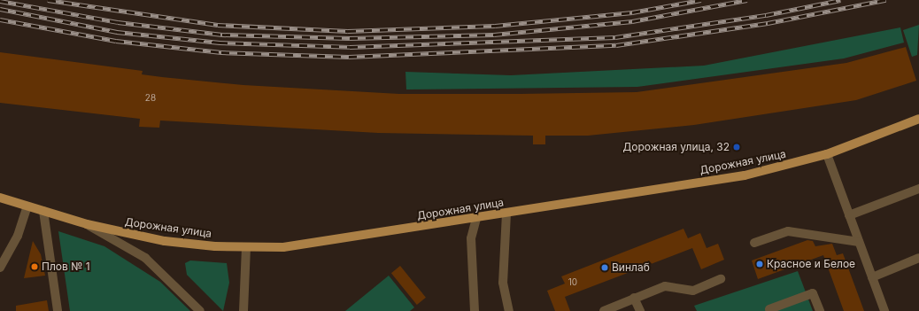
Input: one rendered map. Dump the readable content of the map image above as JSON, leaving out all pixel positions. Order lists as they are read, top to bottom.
{
  "streets": {
    "main road": ["Дорожная улица"]
  },
  "places": [
    "Дорожная улица, 32",
    "Красное и Белое",
    "Плов № 1",
    "Винлаб"
  ],
  "house_numbers": ["28", "10"]
}
